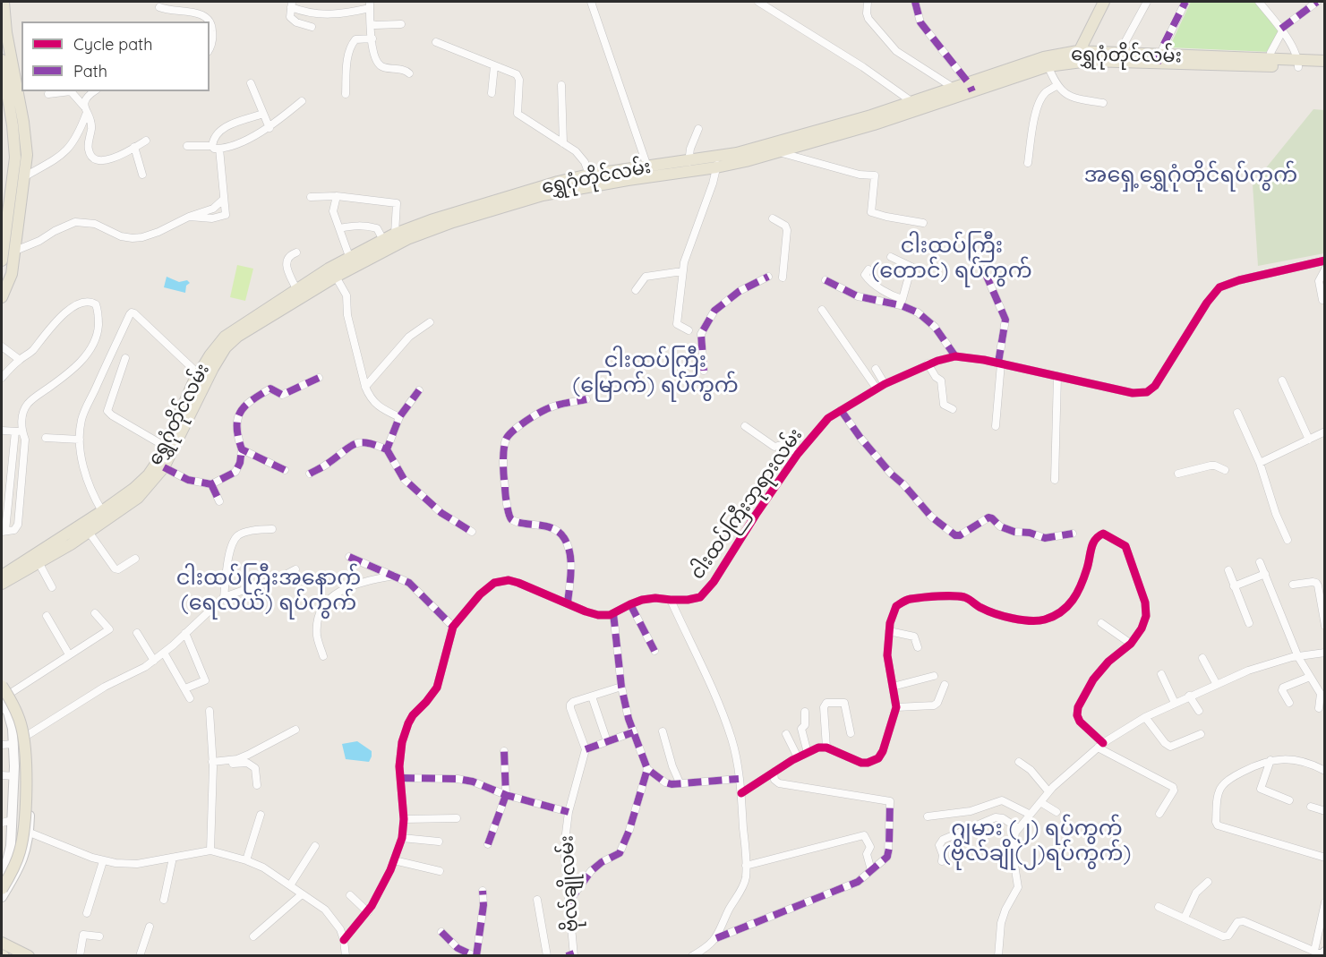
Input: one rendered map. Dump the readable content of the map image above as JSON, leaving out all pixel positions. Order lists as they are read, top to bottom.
{
  "streets": {
    "main road": ["ရွှေဂုံတိုင်လမ်း"],
    "street": ["ငါးထပ်ကြီးဘုရားလမ်း", "ဗိုလ်ချိုလမ်း"]
  },
  "districts": [
    "အရှေ့ရွှေဂုံတိုင်ရပ်ကွက်",
    "ငါးထပ်ကြီး (တောင်) ရပ်ကွက်",
    "ငါးထပ်ကြီး (မြောက်) ရပ်ကွက်",
    "ငါးထပ်ကြီးအနောက် (ရေလယ်) ရပ်ကွက်",
    "ဂျမား (၂) ရပ်ကွက် (ဗိုလ်ချို(၂)ရပ်ကွက်)"
  ],
  "legend": ["Cycle path", "Path"]
}
